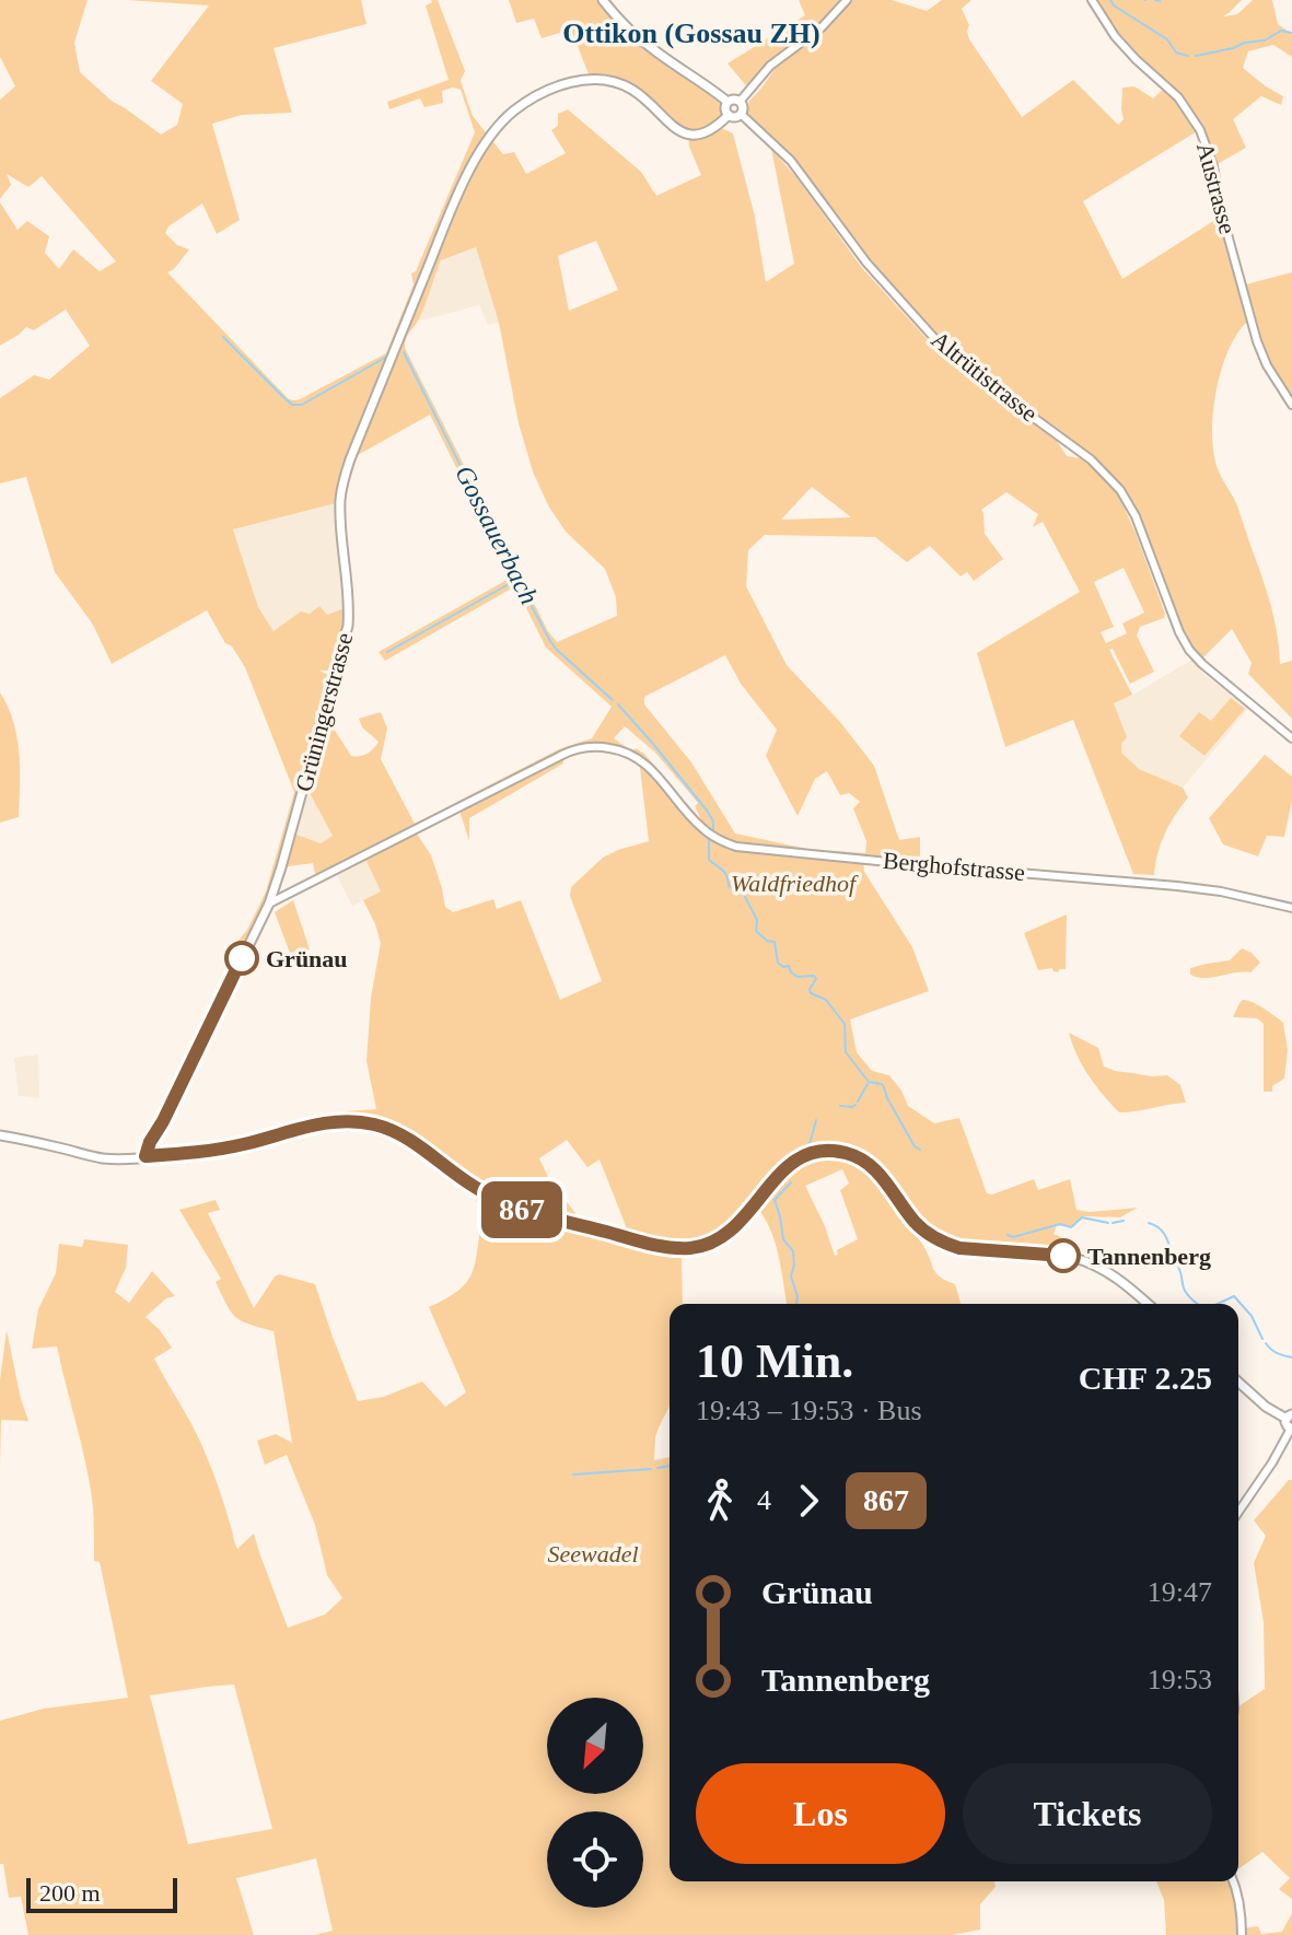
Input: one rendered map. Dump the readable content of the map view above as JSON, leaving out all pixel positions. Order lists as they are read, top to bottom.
{
  "streets": {
    "main road": ["Grüningerstrasse"],
    "street": ["Austrasse", "Altrütistrasse", "Berghofstrasse"]
  },
  "crossings": [
    ["Altrütistrasse", "Grüningerstrasse"],
    ["Grüningerstrasse", "Berghofstrasse"]
  ],
  "districts": ["Ottikon (Gossau ZH)"],
  "water": ["Gossauerbach"],
  "parks": ["Waldfriedhof", "Seewadel"],
  "places": ["Grünau", "Tannenberg"],
  "lines": ["bus line 867"],
  "scale_bar": "200 m",
  "north": "bottom left",
  "page": {
    "on_map": "867",
    "heading": ["10 Min.", "19:43 – 19:53 · Bus", "CHF 2.25"],
    "legs": ["4", "867"],
    "list": [
      {
        "name": "Grünau",
        "value": "19:47"
      },
      {
        "name": "Tannenberg",
        "value": "19:53"
      }
    ],
    "buttons": ["Los", "Tickets"],
    "scale": "200 m"
  }
}
